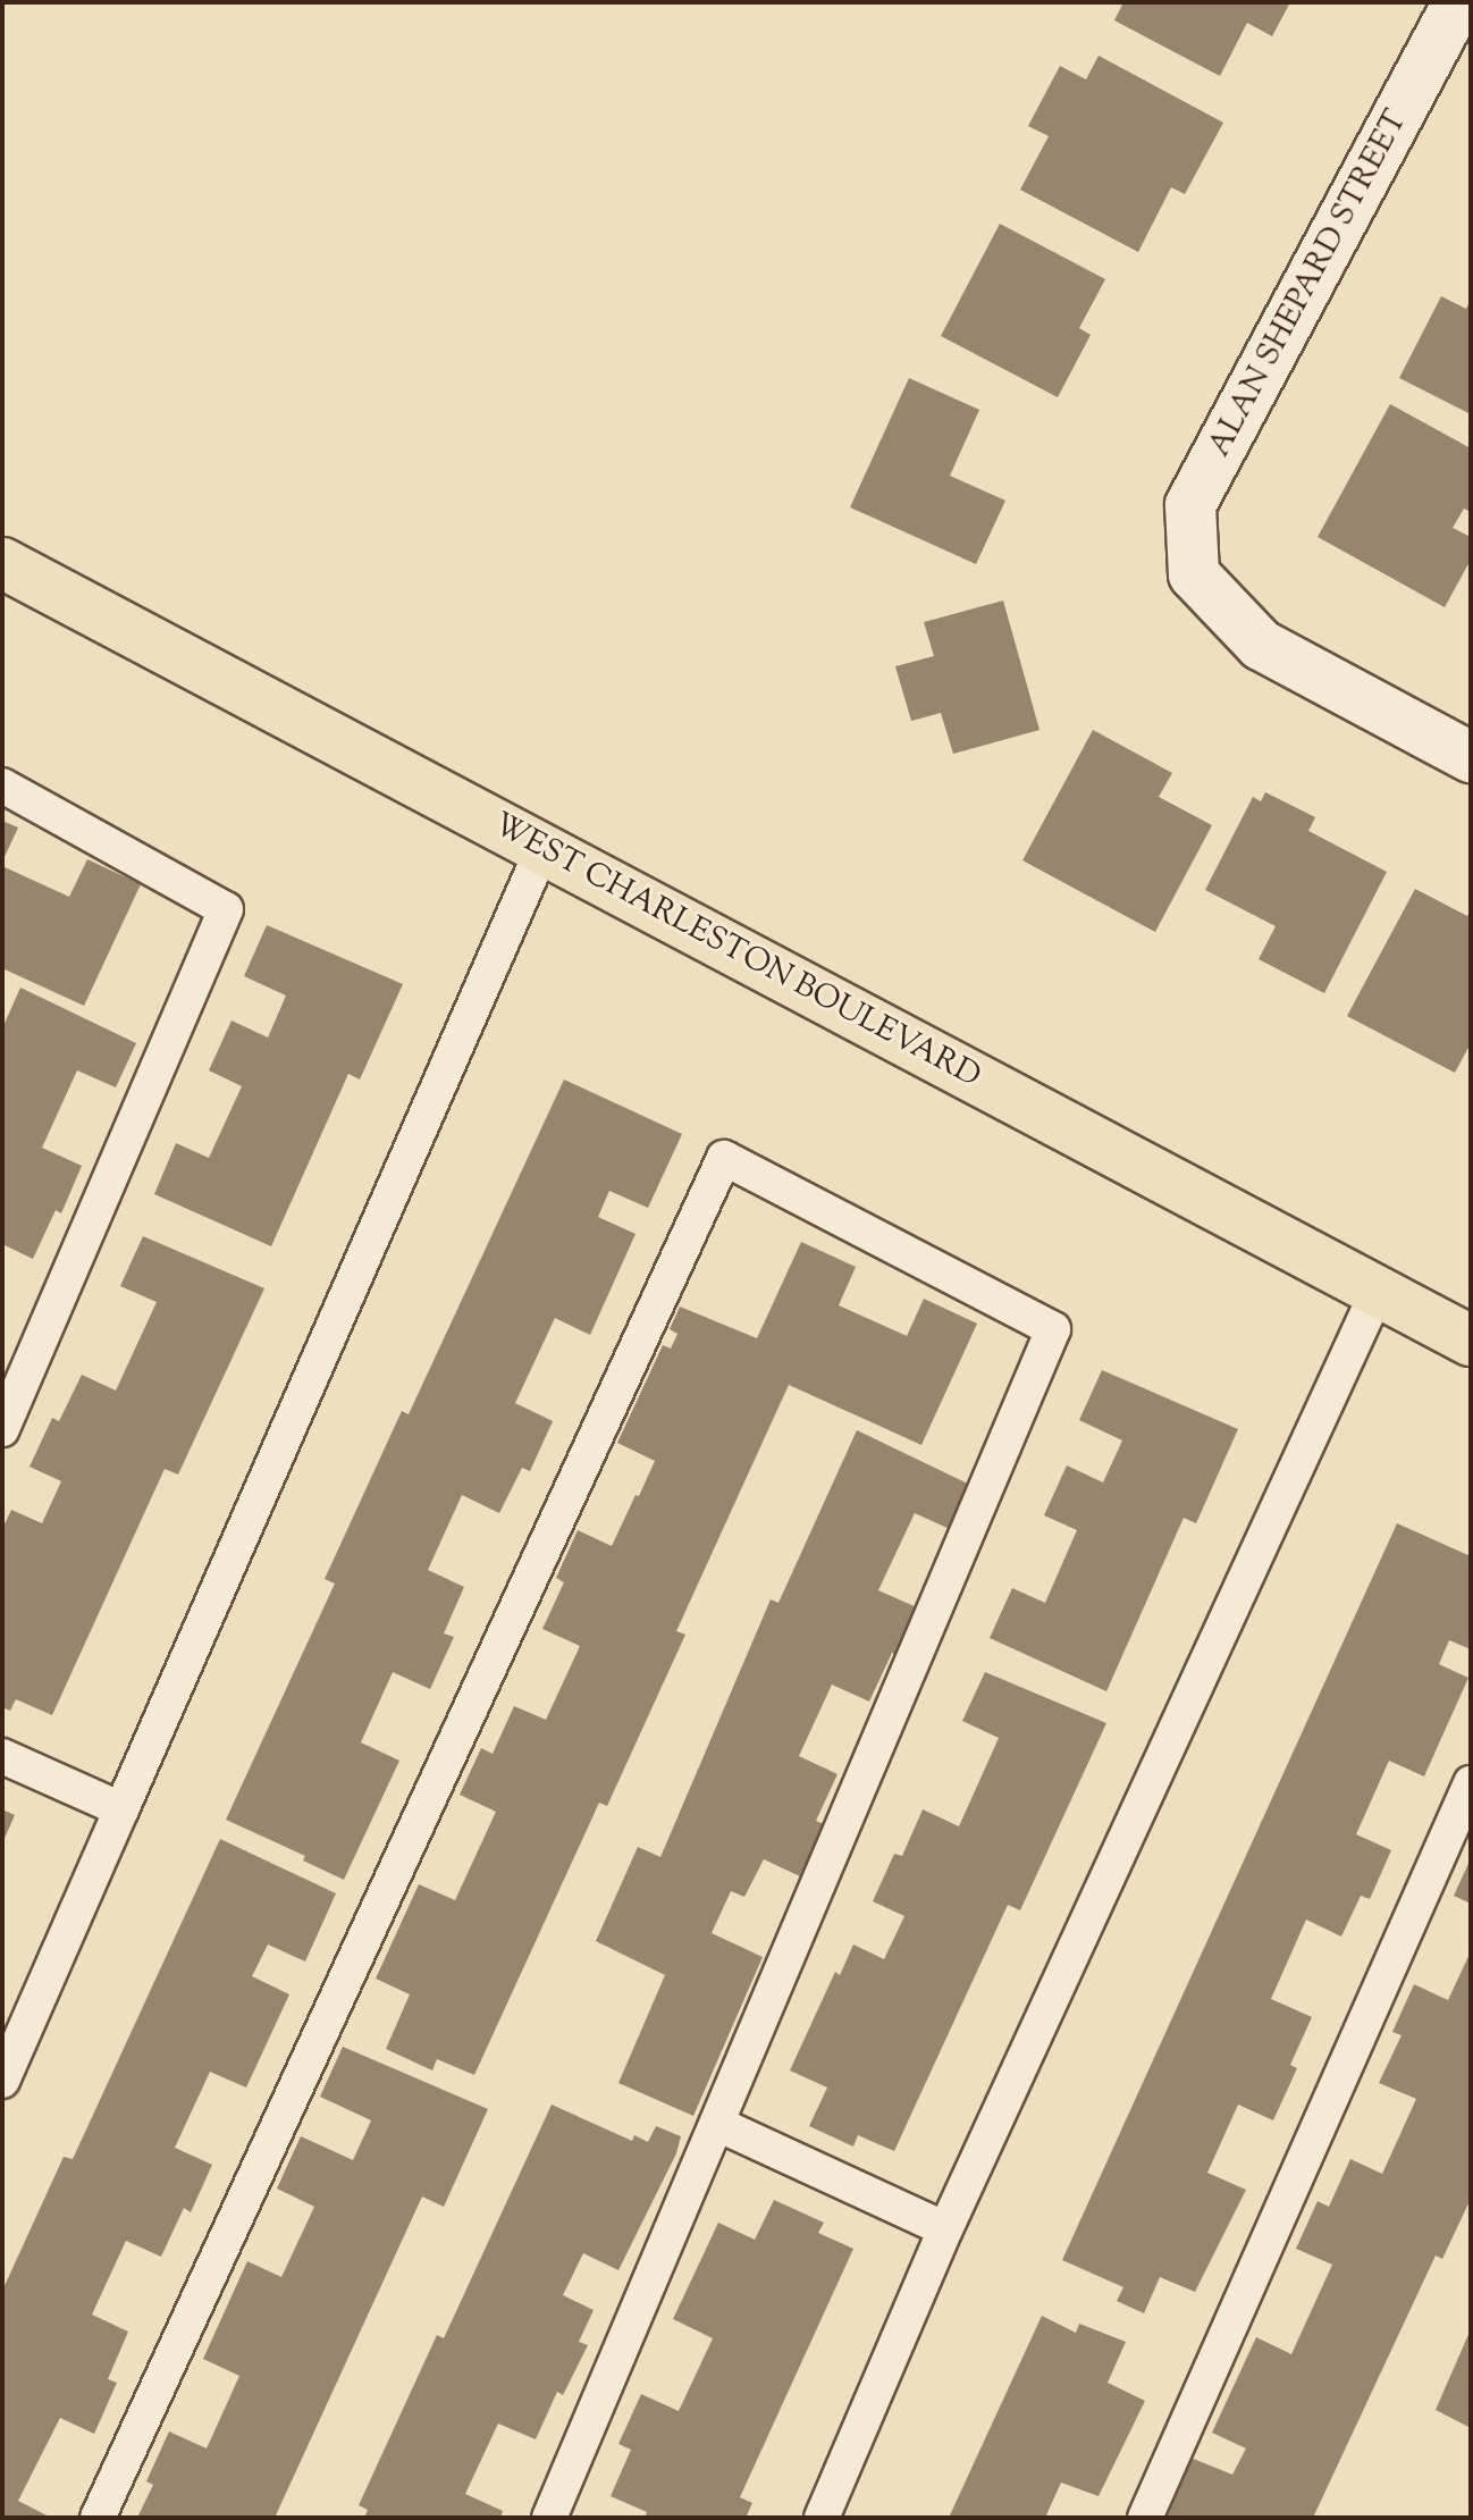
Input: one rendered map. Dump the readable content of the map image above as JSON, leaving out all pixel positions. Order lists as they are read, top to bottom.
{
  "streets": {
    "main road": ["WEST CHARLESTON BOULEVARD"],
    "street": ["ALAN SHEPARD STREET"]
  }
}
